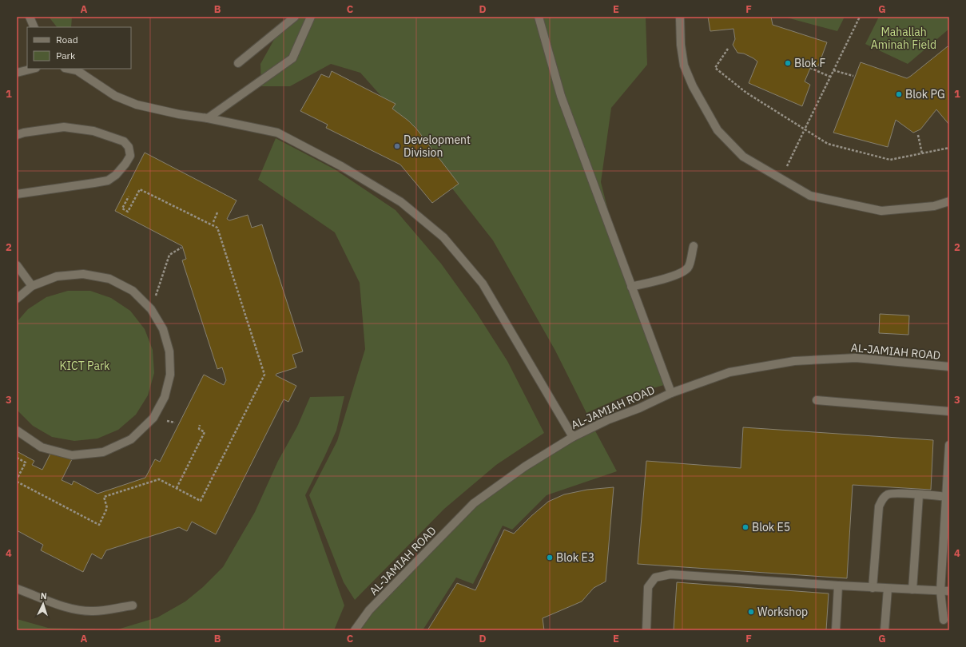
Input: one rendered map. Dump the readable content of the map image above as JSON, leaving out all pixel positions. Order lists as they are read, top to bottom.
{
  "streets": {
    "street": ["AL-JAMIAH ROAD"]
  },
  "parks": ["Mahallah Aminah Field", "KICT Park"],
  "places": [
    "Blok F",
    "Blok PG",
    "Development Division",
    "Blok E5",
    "Blok E3",
    "Workshop"
  ],
  "legend": ["Road", "Park"],
  "north": "top",
  "grid": {
    "columns": [
      "A",
      "B",
      "C",
      "D",
      "E",
      "F",
      "G"
    ],
    "rows": [
      "1",
      "2",
      "3",
      "4"
    ]
  }
}
